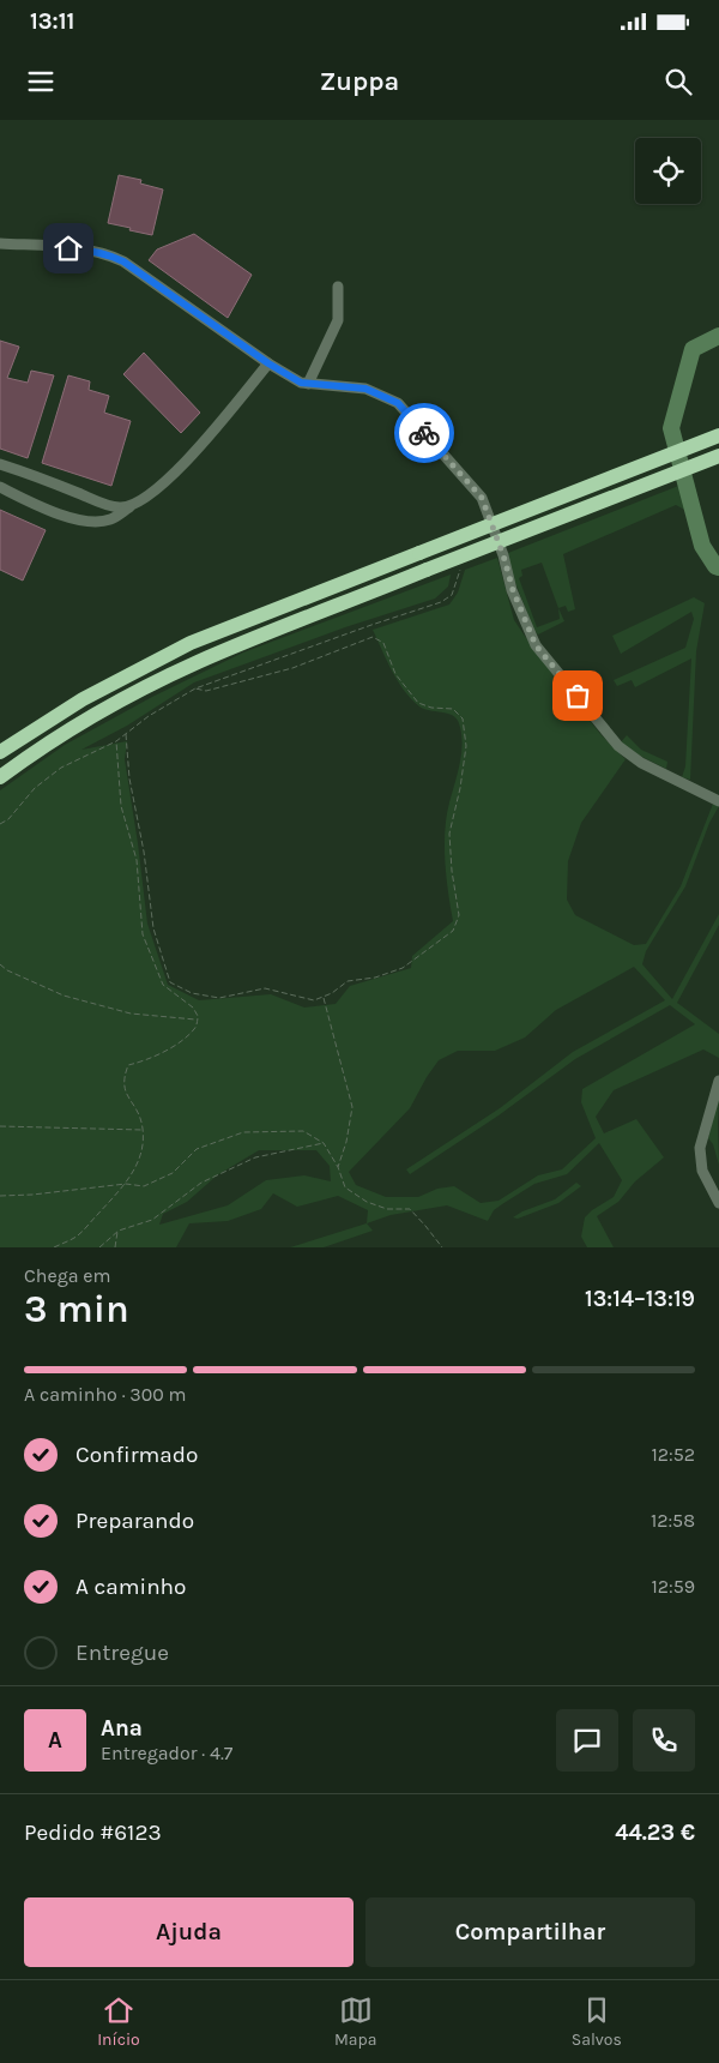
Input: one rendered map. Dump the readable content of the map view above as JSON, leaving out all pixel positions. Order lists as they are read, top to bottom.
{
  "page": {
    "status": "13:11",
    "header": "Zuppa",
    "heading": ["3 min", "Chega em", "13:14–13:19"],
    "panel": [
      "Ana",
      "Entregador · 4.7",
      "Pedido #6123",
      "44.23 €"
    ],
    "bar": "A caminho · 300 m",
    "list": [
      ["Confirmado", "12:52"],
      ["Preparando", "12:58"],
      ["A caminho", "12:59"],
      "Entregue"
    ],
    "round": "A",
    "buttons": ["Ajuda", "Compartilhar"],
    "tabs": ["Início", "Mapa", "Salvos"]
  }
}
